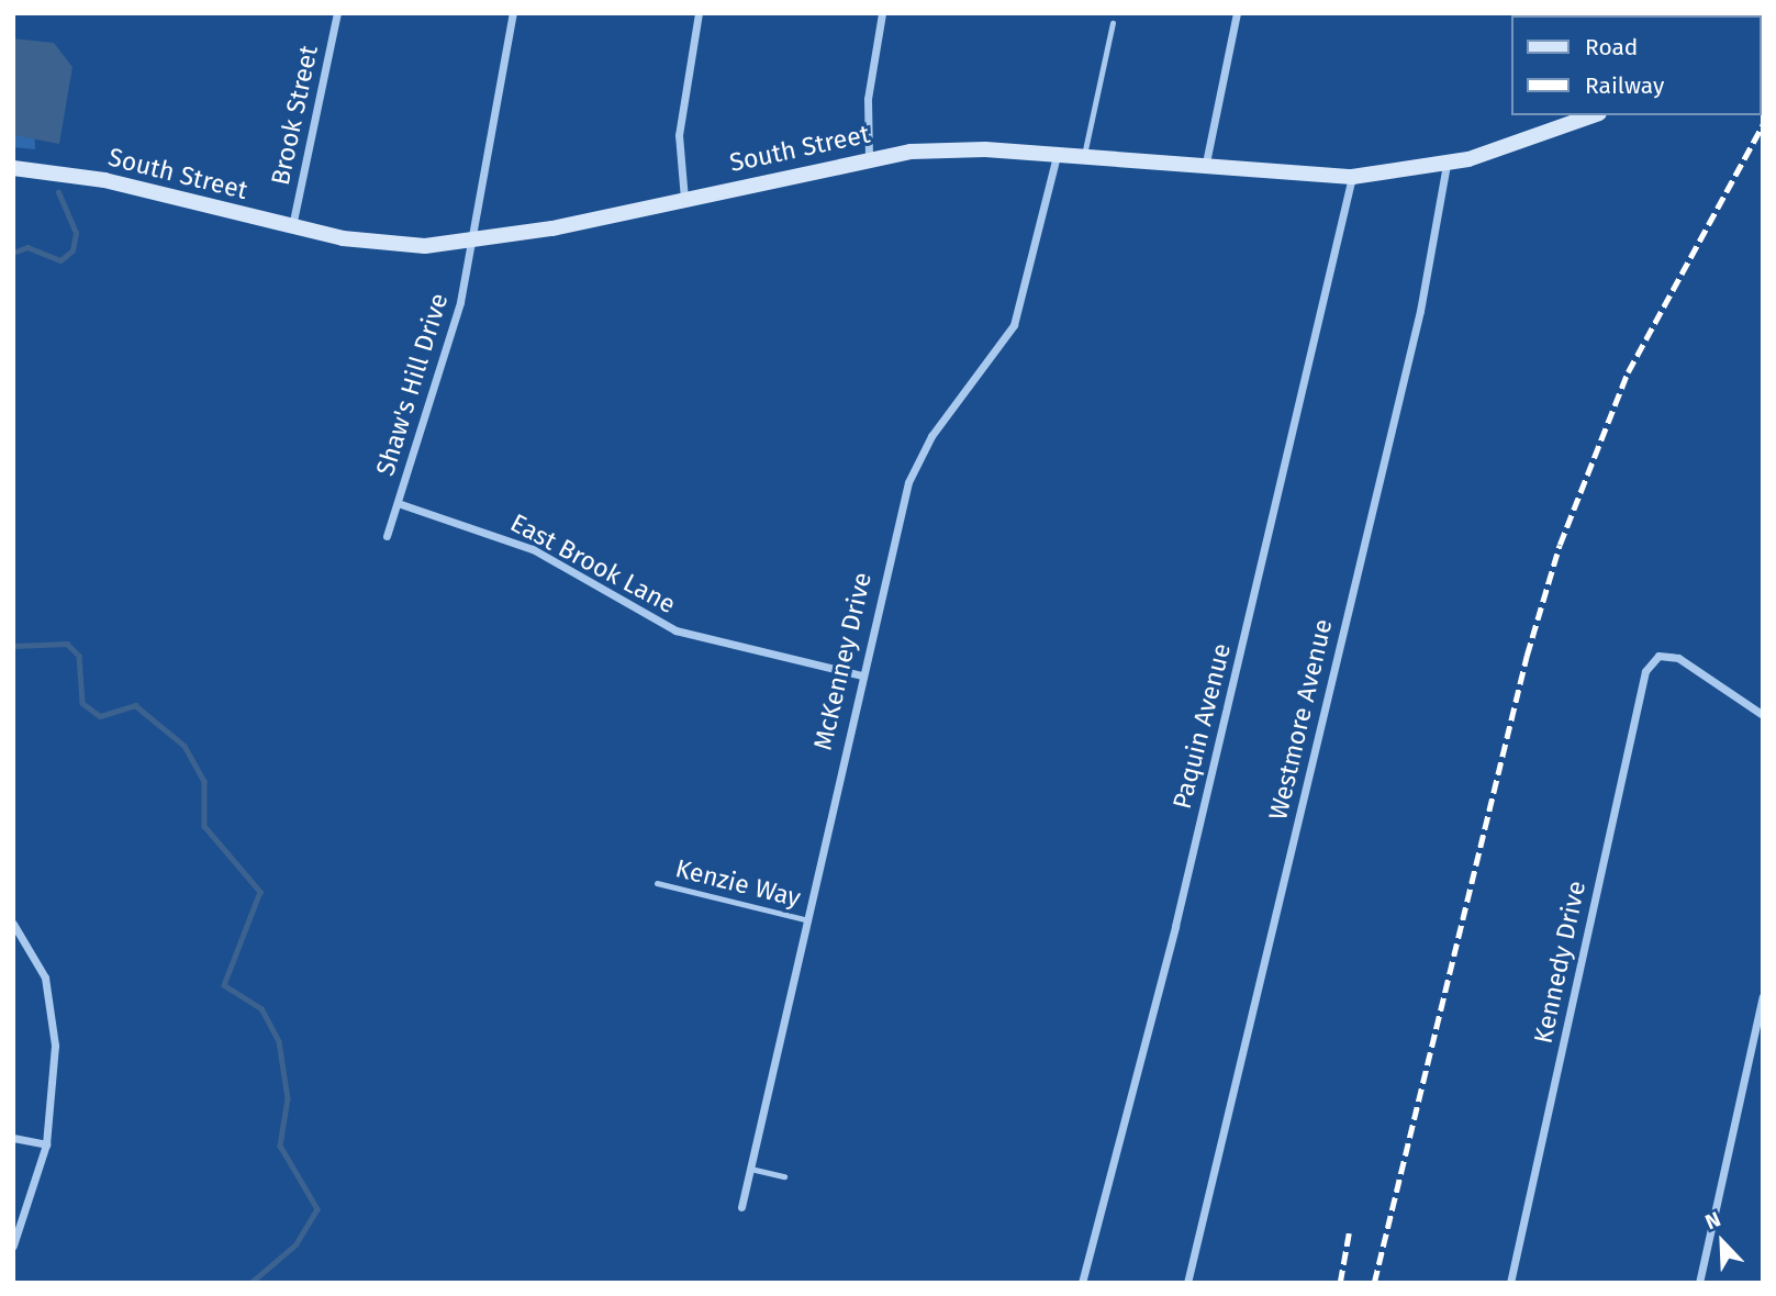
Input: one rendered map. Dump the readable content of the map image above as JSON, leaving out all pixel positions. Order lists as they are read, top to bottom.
{
  "streets": {
    "street": [
      "Brook Street",
      "South Street",
      "Shaw's Hill Drive",
      "East Brook Lane",
      "McKenney Drive",
      "Westmore Avenue",
      "Paquin Avenue",
      "Kennedy Drive"
    ],
    "lane": ["Kenzie Way"]
  },
  "crossings": [
    ["Brook Street", "South Street"],
    ["South Street", "Shaw's Hill Drive"],
    ["South Street", "McKenney Drive"],
    ["South Street", "Westmore Avenue"],
    ["South Street", "Paquin Avenue"],
    ["Shaw's Hill Drive", "East Brook Lane"],
    ["East Brook Lane", "McKenney Drive"],
    ["McKenney Drive", "Kenzie Way"]
  ],
  "legend": ["Road", "Railway"],
  "north": "top left"
}
